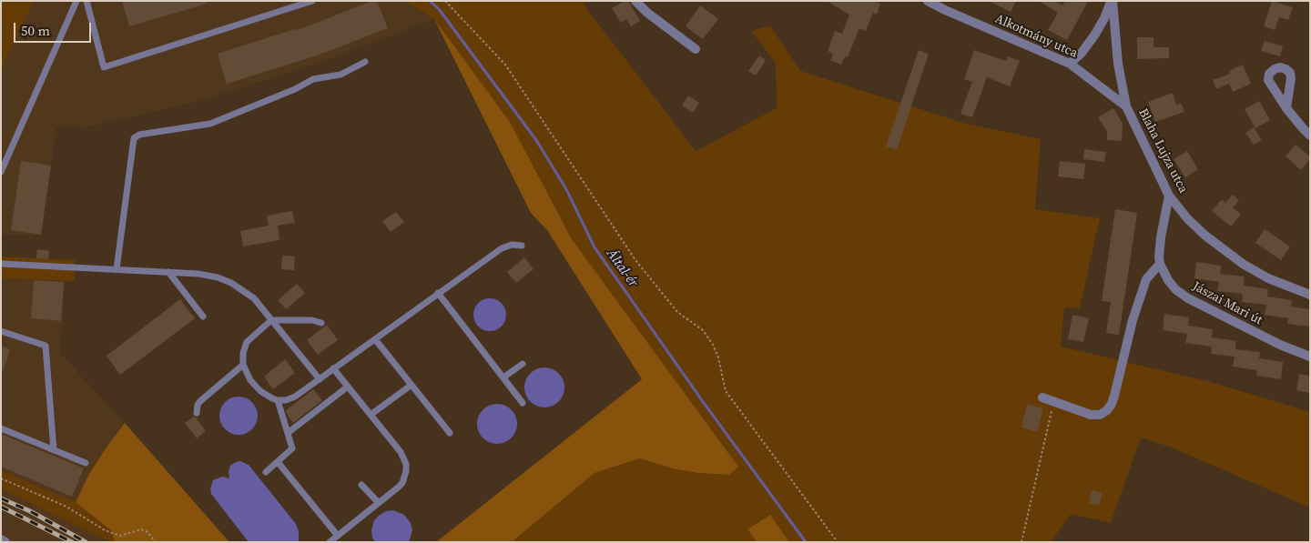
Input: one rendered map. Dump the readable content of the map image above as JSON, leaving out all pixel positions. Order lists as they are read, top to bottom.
{
  "streets": {
    "street": ["Alkotmány utca", "Blaha Lujza utca", "Jászai Mari út"]
  },
  "crossings": [
    ["Alkotmány utca", "Blaha Lujza utca"]
  ],
  "water": ["Által-ér"],
  "scale_bar": "50 m"
}
